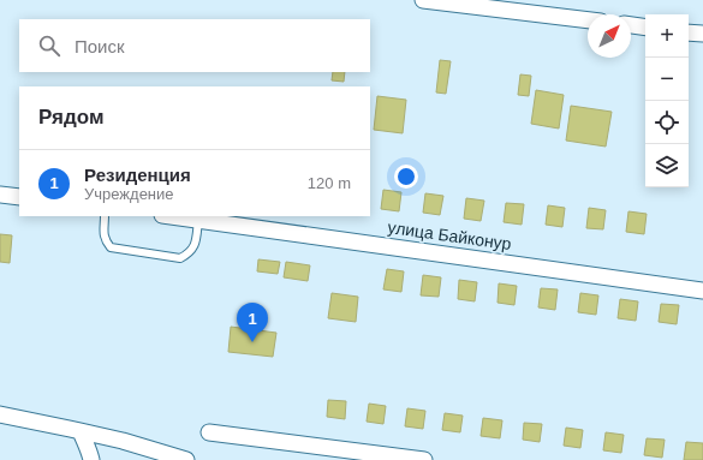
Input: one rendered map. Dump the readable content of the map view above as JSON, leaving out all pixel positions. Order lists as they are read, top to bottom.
{
  "streets": {
    "street": ["улица Байконур"]
  },
  "north": "top right",
  "page": {
    "map_buttons": ["+", "−"],
    "search": "Поиск",
    "heading": "Рядом",
    "list": [
      {
        "mark": "1",
        "name": "Резиденция",
        "note": "Учреждение",
        "value": "120 m"
      }
    ],
    "pins": "1"
  }
}
